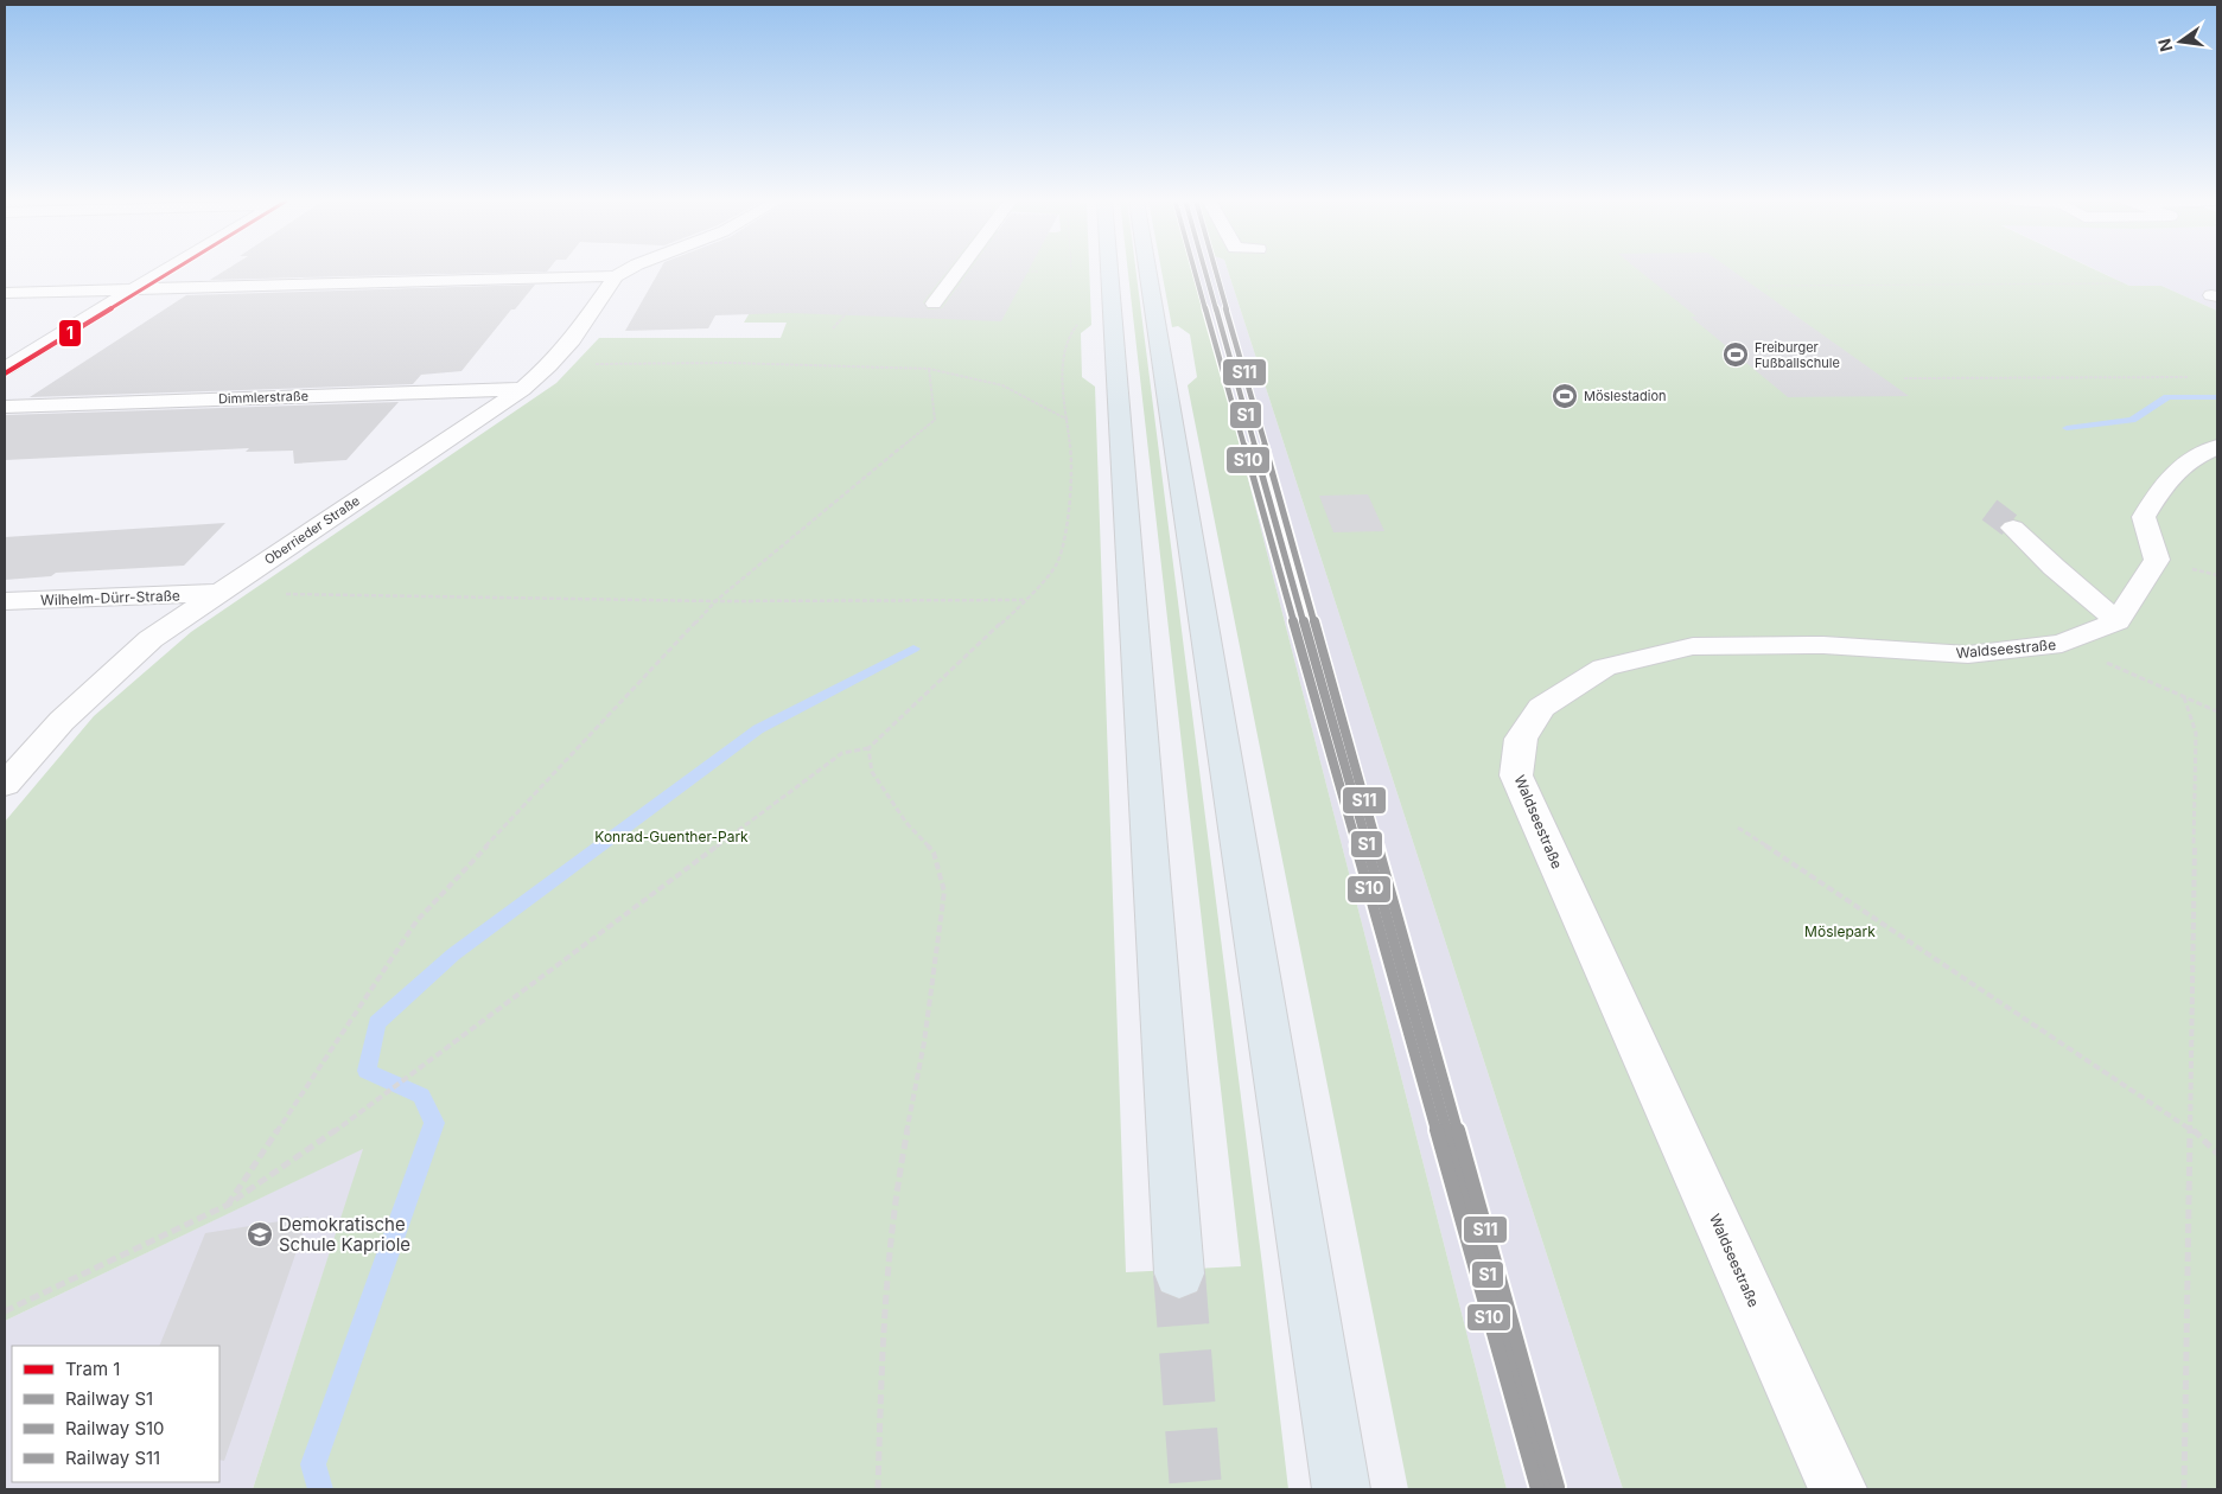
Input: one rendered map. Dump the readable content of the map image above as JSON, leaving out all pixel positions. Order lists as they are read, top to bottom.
{
  "streets": {
    "street": [
      "Dimmlerstraße",
      "Oberrieder Straße",
      "Wilhelm-Dürr-Straße",
      "Waldseestraße"
    ]
  },
  "crossings": [
    ["Dimmlerstraße", "Oberrieder Straße"],
    ["Oberrieder Straße", "Wilhelm-Dürr-Straße"]
  ],
  "parks": ["Konrad-Guenther-Park", "Möslepark"],
  "places": {
    "sports": ["Freiburger Fußballschule", "Möslestadion"],
    "school or university": ["Demokratische Schule Kapriole"]
  },
  "lines": [
    "tram line 1",
    "rail line S1",
    "rail line S10",
    "rail line S11"
  ],
  "legend": [
    "Tram 1",
    "Railway S1",
    "Railway S10",
    "Railway S11"
  ],
  "north": "left"
}
